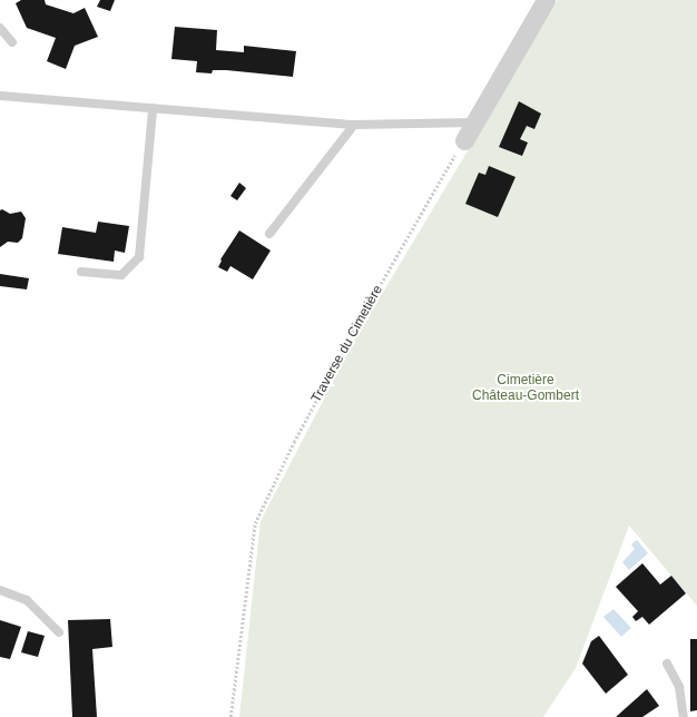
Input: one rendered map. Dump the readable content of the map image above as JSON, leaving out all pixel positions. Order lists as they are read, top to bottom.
{
  "streets": {
    "path": ["Traverse du Cimetière"]
  },
  "parks": ["Cimetière Château-Gombert"]
}
